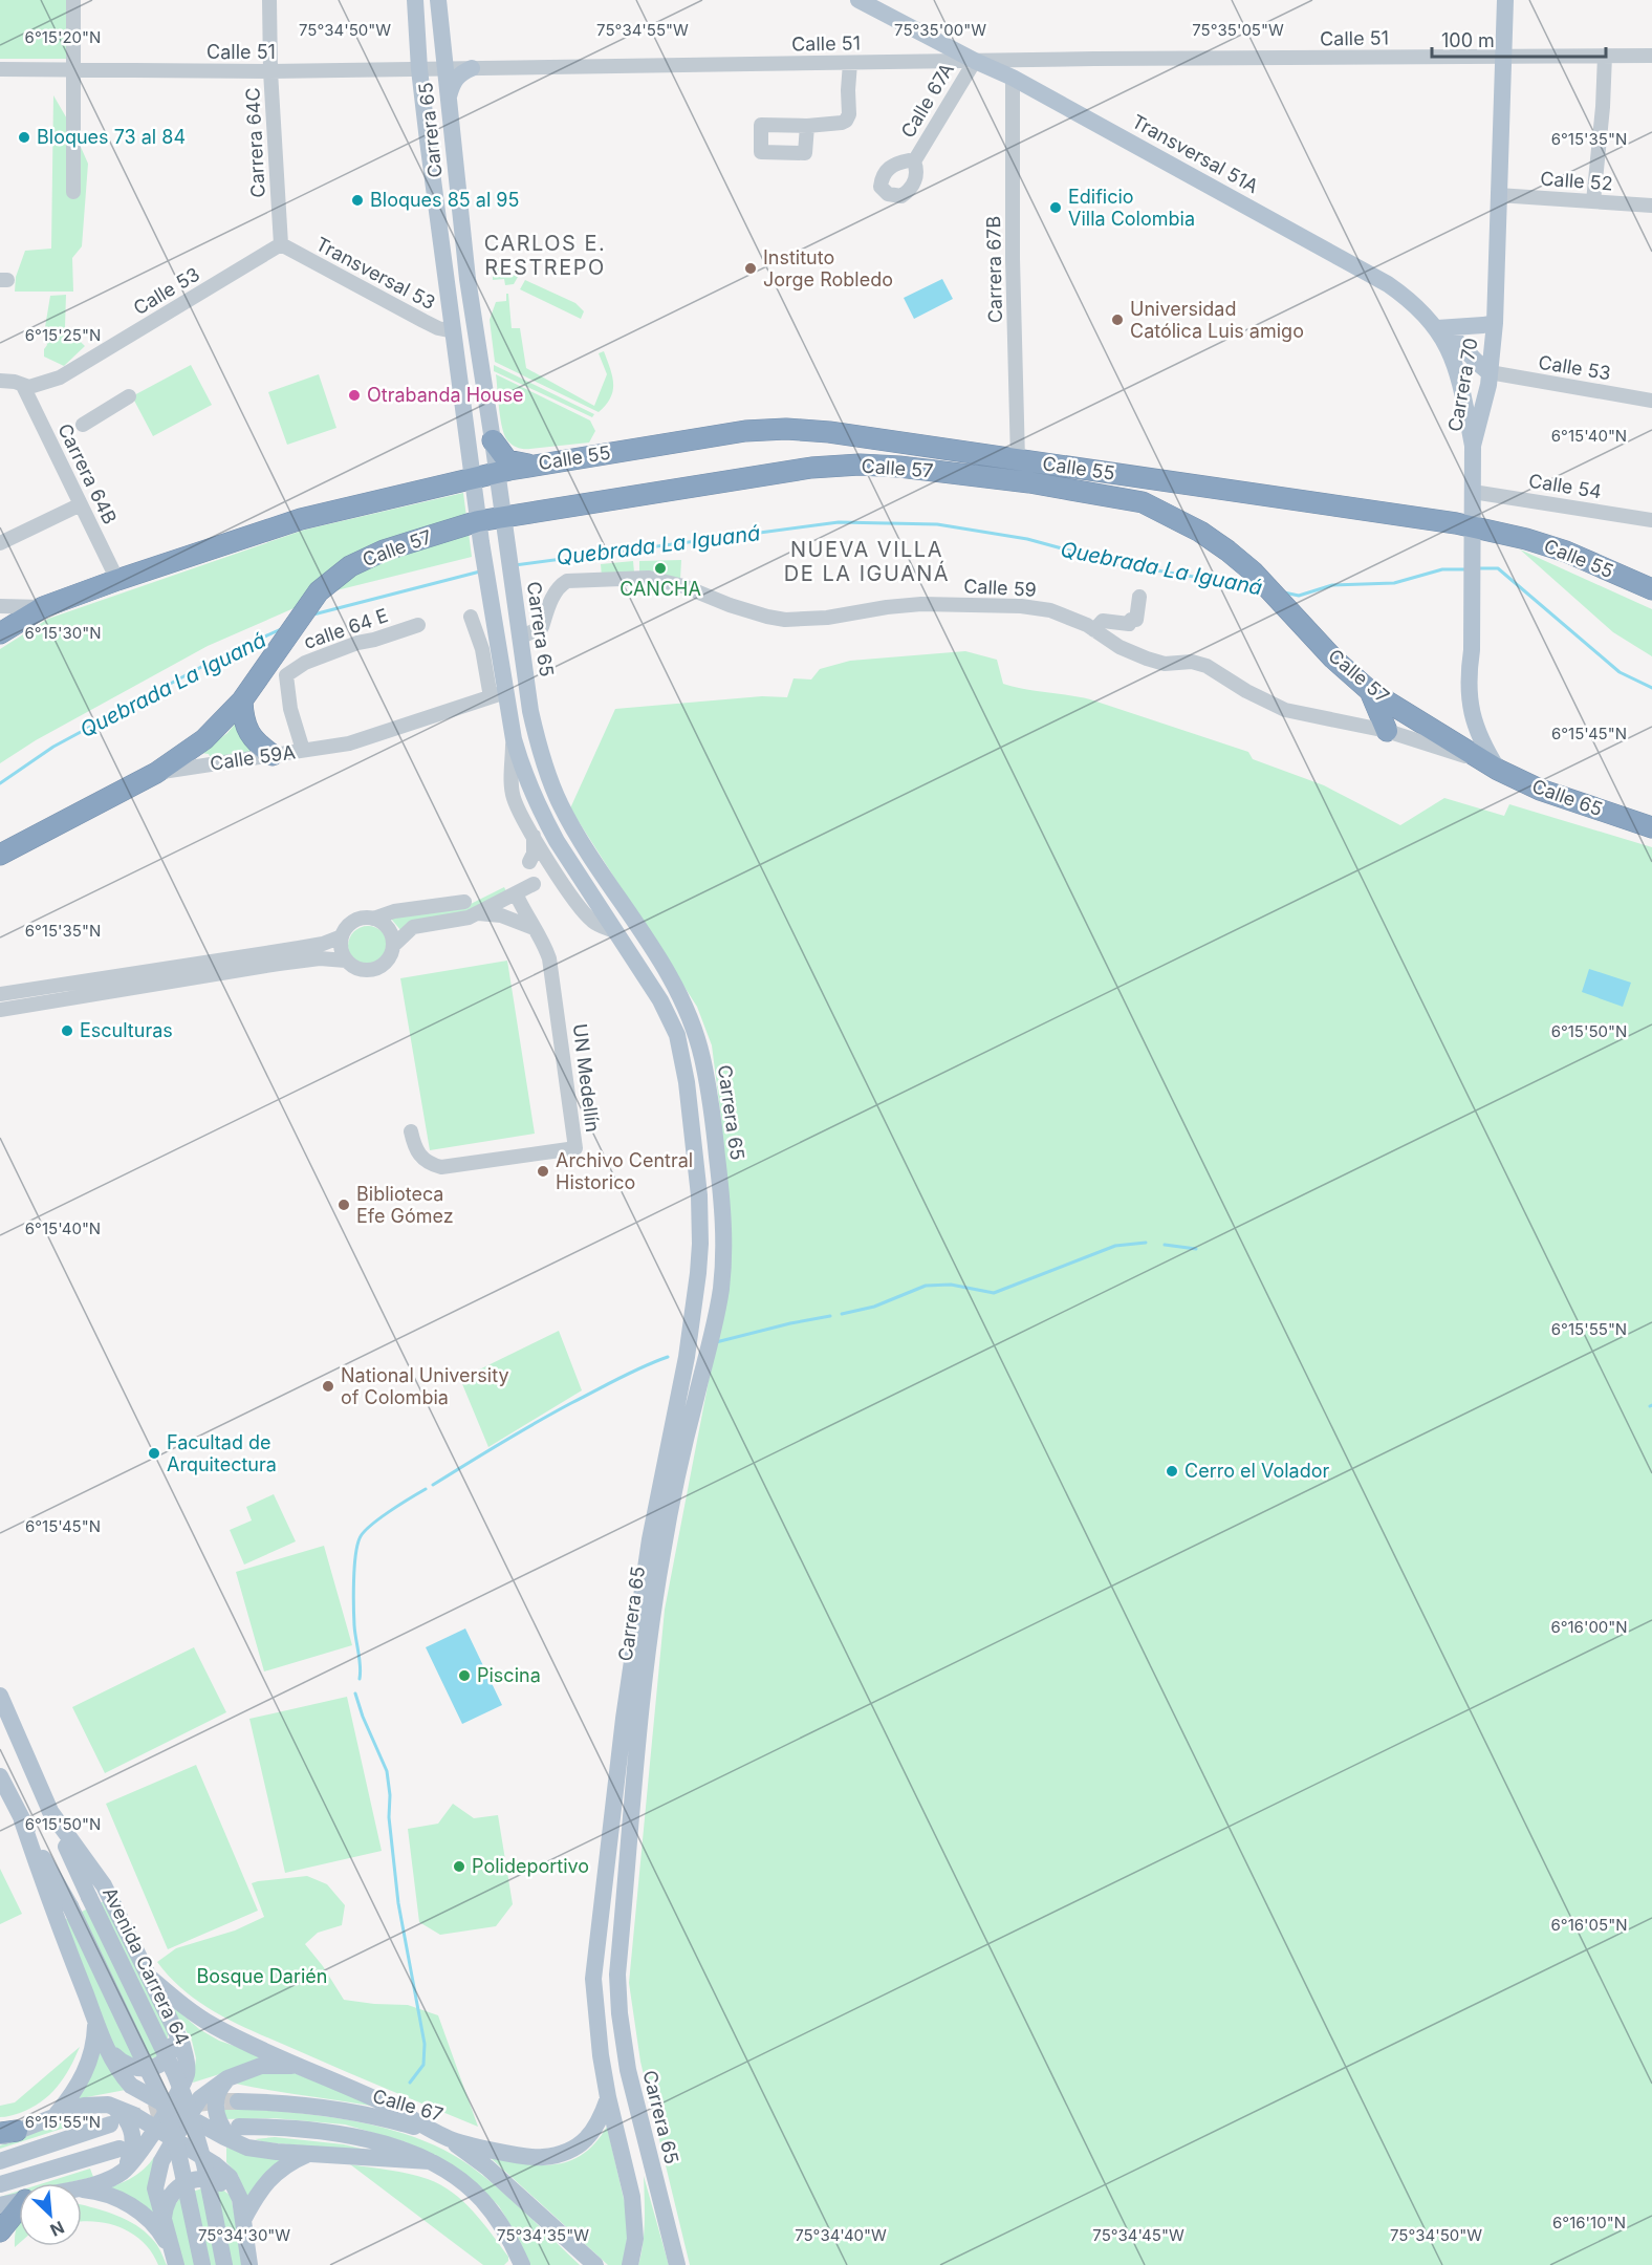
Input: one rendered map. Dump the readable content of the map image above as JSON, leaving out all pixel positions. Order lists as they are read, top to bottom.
{
  "streets": {
    "highway": [
      "Calle 55",
      "Calle 57",
      "Calle 59A",
      "Calle 65"
    ],
    "main road": [
      "Carrera 65",
      "Transversal 51A",
      "Carrera 70",
      "Avenida Carrera 64",
      "Calle 67"
    ],
    "street": [
      "Calle 51",
      "Calle 67A",
      "Carrera 64C",
      "Calle 52",
      "Carrera 67B",
      "Transversal 53",
      "Calle 53",
      "Carrera 64B",
      "Calle 54",
      "Calle 59",
      "calle 64 E",
      "UN Medellín"
    ]
  },
  "crossings": [
    ["Calle 51", "Calle 67A"],
    ["Calle 51", "Carrera 65"],
    ["Calle 51", "Carrera 64C"],
    ["Calle 51", "Transversal 51A"],
    ["Calle 51", "Carrera 70"],
    ["Calle 67A", "Transversal 51A"],
    ["Carrera 65", "Transversal 53"],
    ["Carrera 65", "Calle 55"],
    ["Carrera 65", "Calle 57"],
    ["Carrera 65", "Calle 59"],
    ["Carrera 65", "Calle 59A"],
    ["Carrera 64C", "Transversal 53"],
    ["Carrera 64C", "Calle 53"],
    ["Transversal 51A", "Carrera 67B"],
    ["Transversal 51A", "Calle 53"],
    ["Transversal 51A", "Carrera 70"],
    ["Calle 52", "Carrera 70"],
    ["Carrera 67B", "Calle 55"],
    ["Transversal 53", "Calle 53"],
    ["Calle 53", "Carrera 70"],
    ["Calle 53", "Carrera 64B"],
    ["Carrera 70", "Calle 55"],
    ["Carrera 70", "Calle 57"],
    ["Carrera 70", "Calle 54"],
    ["Carrera 70", "Calle 59"],
    ["Carrera 70", "Calle 65"],
    ["Calle 57", "Calle 59"],
    ["Calle 57", "Calle 59A"],
    ["Calle 57", "Calle 65"],
    ["Calle 59", "Calle 65"]
  ],
  "districts": ["CARLOS E. RESTREPO", "NUEVA VILLA DE LA IGUANÁ"],
  "water": ["Quebrada La Iguaná"],
  "parks": ["Bosque Darién"],
  "places": [
    "Bloques 73 al 84",
    "Bloques 85 al 95",
    "Edificio Villa Colombia",
    "Instituto Jorge Robledo",
    "Universidad Católica Luis amigo",
    "Otrabanda House",
    "CANCHA",
    "Esculturas",
    "Archivo Central Historico",
    "Biblioteca Efe Gómez",
    "National University of Colombia",
    "Facultad de Arquitectura",
    "Cerro el Volador",
    "Piscina",
    "Polideportivo"
  ],
  "scale_bar": "100 m",
  "north": "bottom right",
  "coordinates": [
    "75°34'50\"W",
    "75°35'00\"W",
    "75°34'55\"W",
    "75°35'05\"W",
    "6°15'20\"N",
    "6°15'35\"N",
    "6°15'25\"N",
    "6°15'40\"N",
    "6°15'30\"N",
    "6°15'45\"N",
    "6°15'50\"N",
    "6°15'55\"N",
    "6°16'00\"N",
    "6°16'05\"N",
    "6°16'10\"N",
    "75°34'30\"W",
    "75°34'35\"W",
    "75°34'40\"W",
    "75°34'45\"W"
  ]
}
